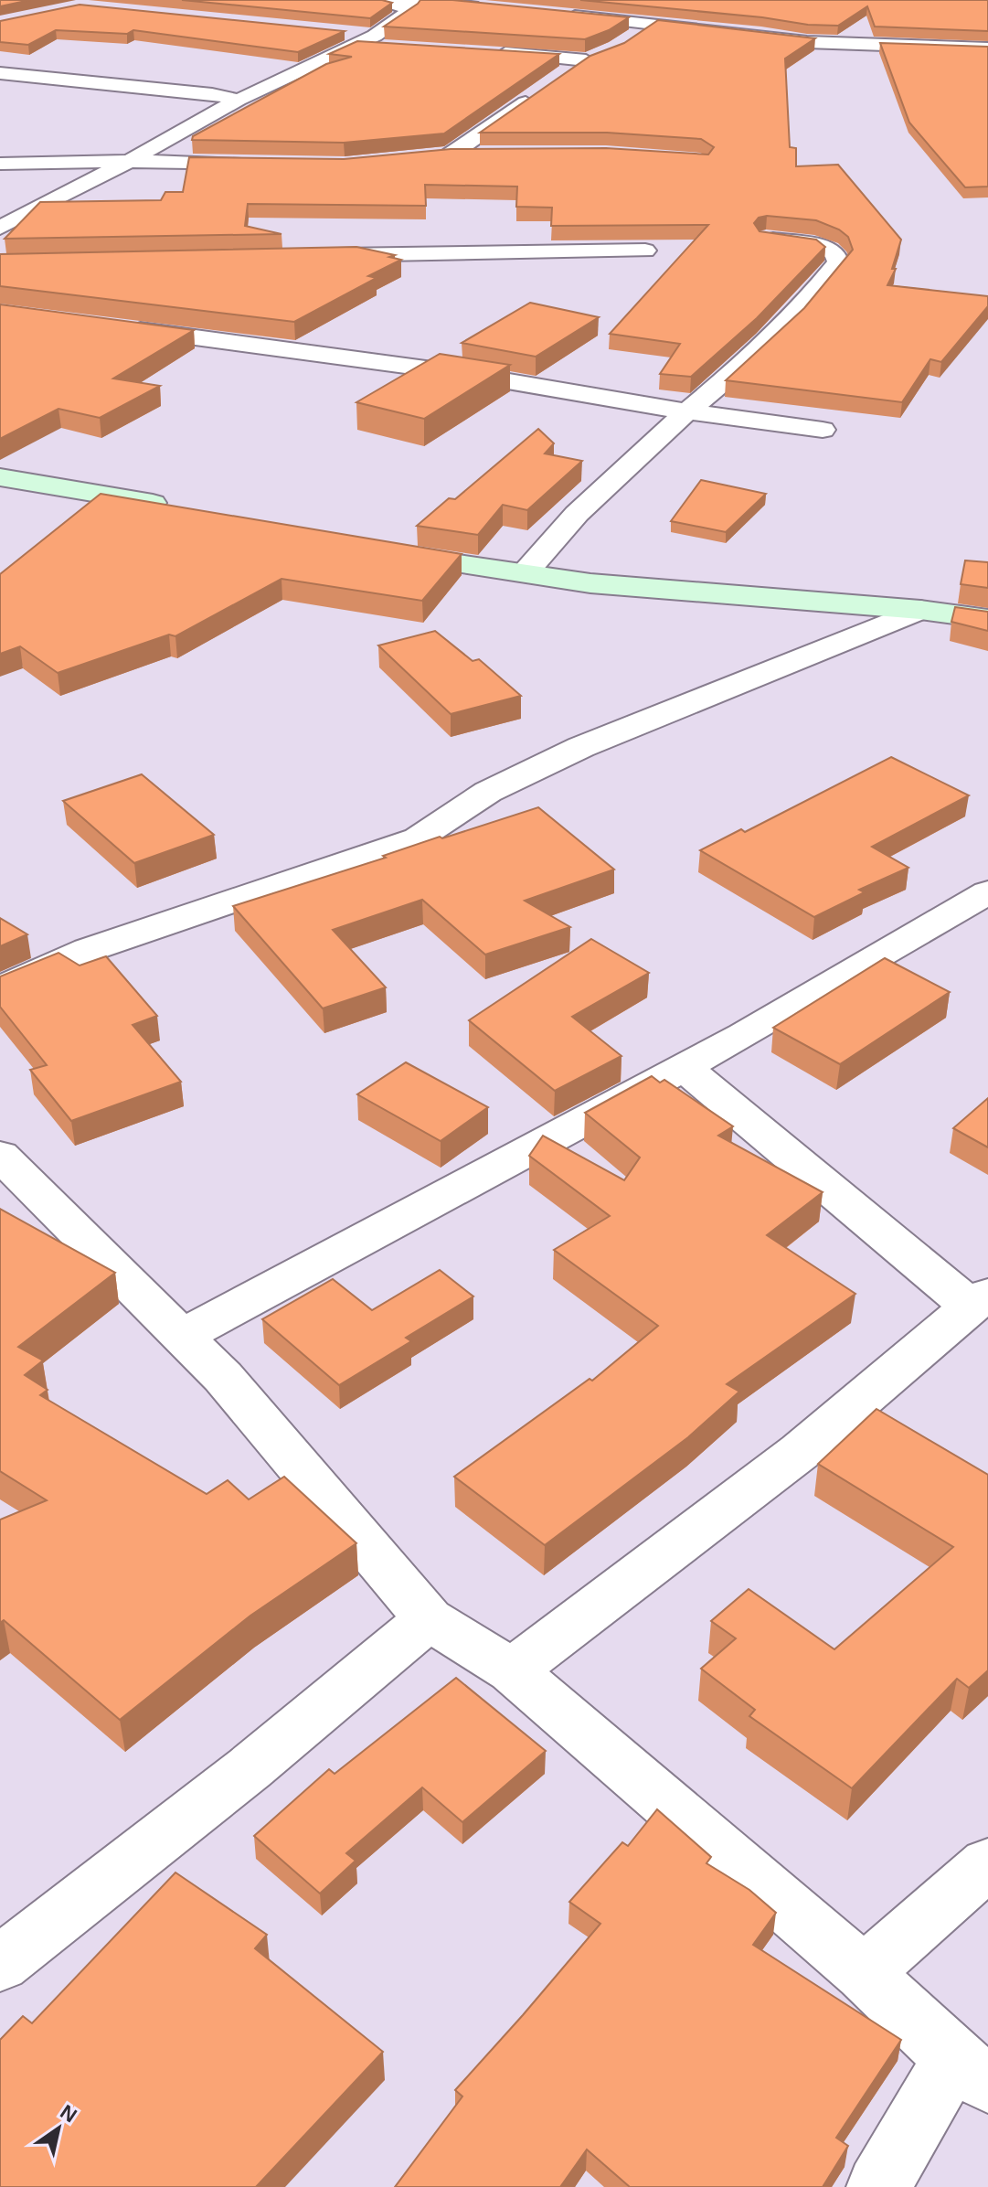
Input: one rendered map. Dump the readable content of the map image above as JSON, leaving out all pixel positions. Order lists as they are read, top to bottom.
{
  "north": "top right"
}
